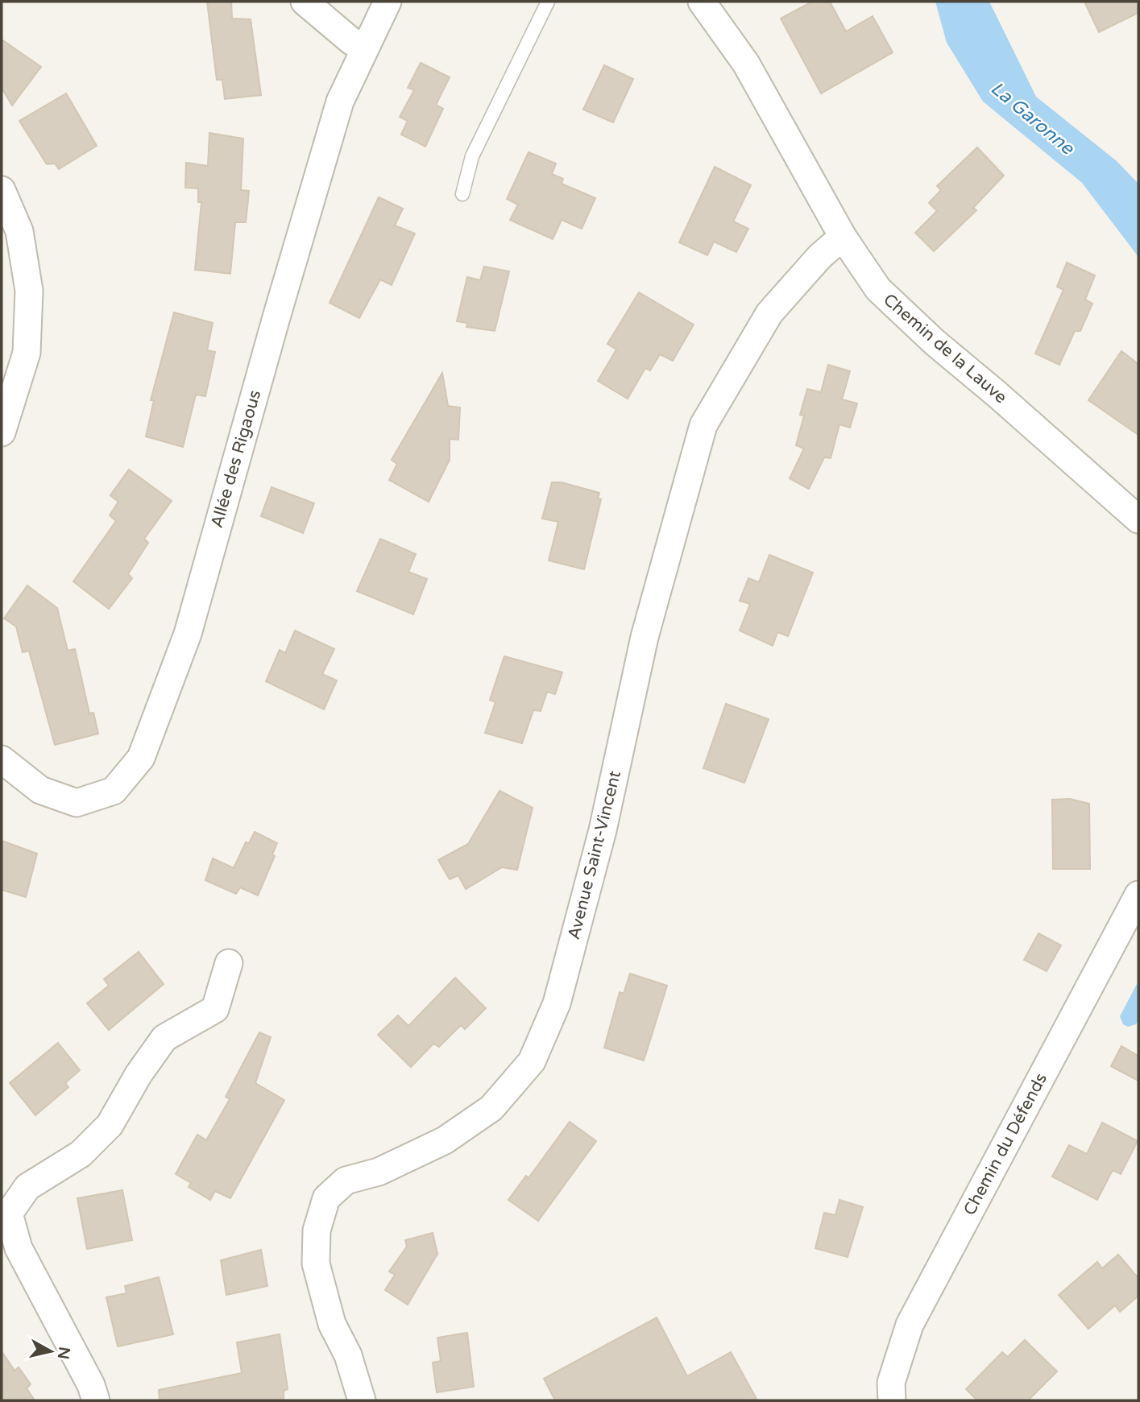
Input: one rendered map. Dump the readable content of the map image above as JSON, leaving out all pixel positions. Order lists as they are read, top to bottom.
{
  "streets": {
    "street": [
      "Chemin de la Lauve",
      "Allée des Rigaous",
      "Avenue Saint-Vincent",
      "Chemin du Défends"
    ]
  },
  "crossings": [
    ["Chemin de la Lauve", "Avenue Saint-Vincent"]
  ],
  "water": ["La Garonne"],
  "north": "right"
}
